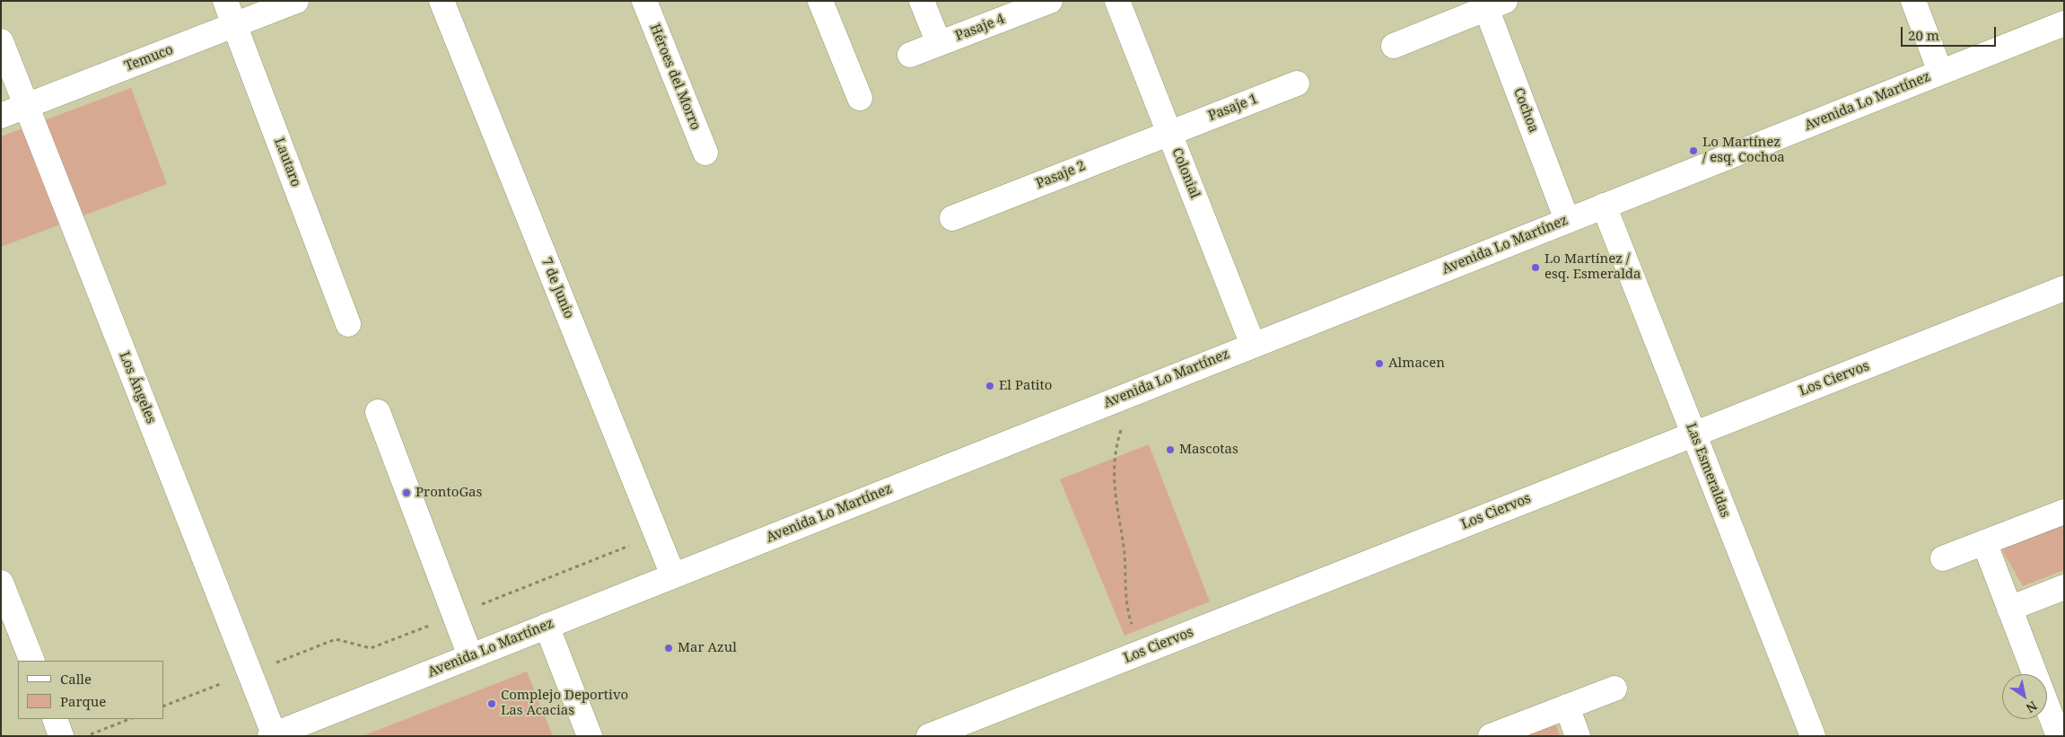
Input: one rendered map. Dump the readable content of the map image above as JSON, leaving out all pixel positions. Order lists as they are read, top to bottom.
{
  "streets": {
    "street": [
      "Pasaje 4",
      "Temuco",
      "Héroes del Morro",
      "Avenida Lo Martínez",
      "Pasaje 1",
      "Cochoa",
      "Lautaro",
      "Colonial",
      "Pasaje 2",
      "7 de Junio",
      "Los Ciervos",
      "Los Ángeles",
      "Las Esmeraldas"
    ]
  },
  "crossings": [
    ["Temuco", "Lautaro"],
    ["Temuco", "Los Ángeles"],
    ["Avenida Lo Martínez", "Cochoa"],
    ["Avenida Lo Martínez", "Colonial"],
    ["Avenida Lo Martínez", "7 de Junio"],
    ["Avenida Lo Martínez", "Los Ángeles"],
    ["Avenida Lo Martínez", "Las Esmeraldas"],
    ["Pasaje 1", "Colonial"],
    ["Pasaje 1", "Pasaje 2"],
    ["Colonial", "Pasaje 2"],
    ["Los Ciervos", "Las Esmeraldas"]
  ],
  "places": [
    "Lo Martínez / esq. Cochoa",
    "Lo Martínez / esq. Esmeralda",
    "Almacen",
    "El Patito",
    "Mascotas",
    "ProntoGas",
    "Mar Azul",
    "Complejo Deportivo Las Acacias"
  ],
  "legend": ["Calle", "Parque"],
  "scale_bar": "20 m",
  "north": "bottom right"
}
